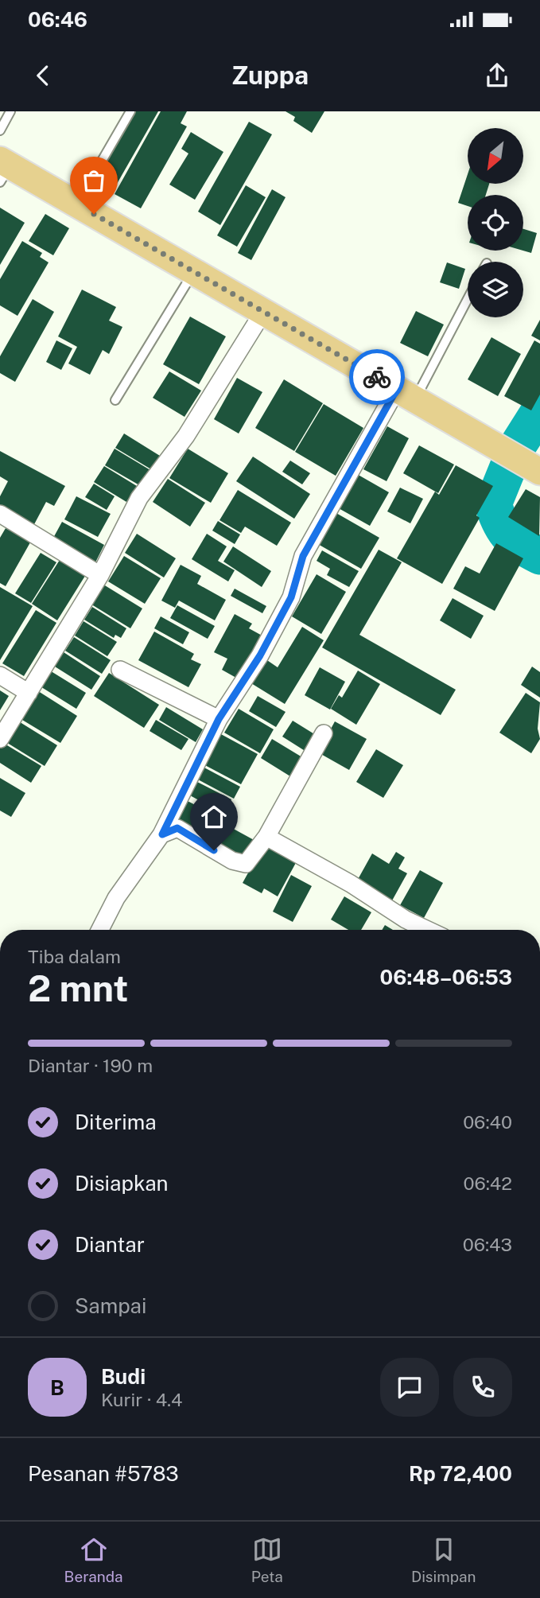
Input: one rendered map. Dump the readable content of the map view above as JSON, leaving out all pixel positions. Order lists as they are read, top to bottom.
{
  "north": "bottom left",
  "page": {
    "status": "06:46",
    "header": "Zuppa",
    "heading": ["2 mnt", "Tiba dalam", "06:48–06:53"],
    "panel": [
      "Budi",
      "Kurir · 4.4",
      "Pesanan #5783",
      "Rp 72,400"
    ],
    "bar": "Diantar · 190 m",
    "list": [
      ["Diterima", "06:40"],
      ["Disiapkan", "06:42"],
      ["Diantar", "06:43"],
      "Sampai"
    ],
    "round": "B",
    "tabs": ["Beranda", "Peta", "Disimpan"]
  }
}
